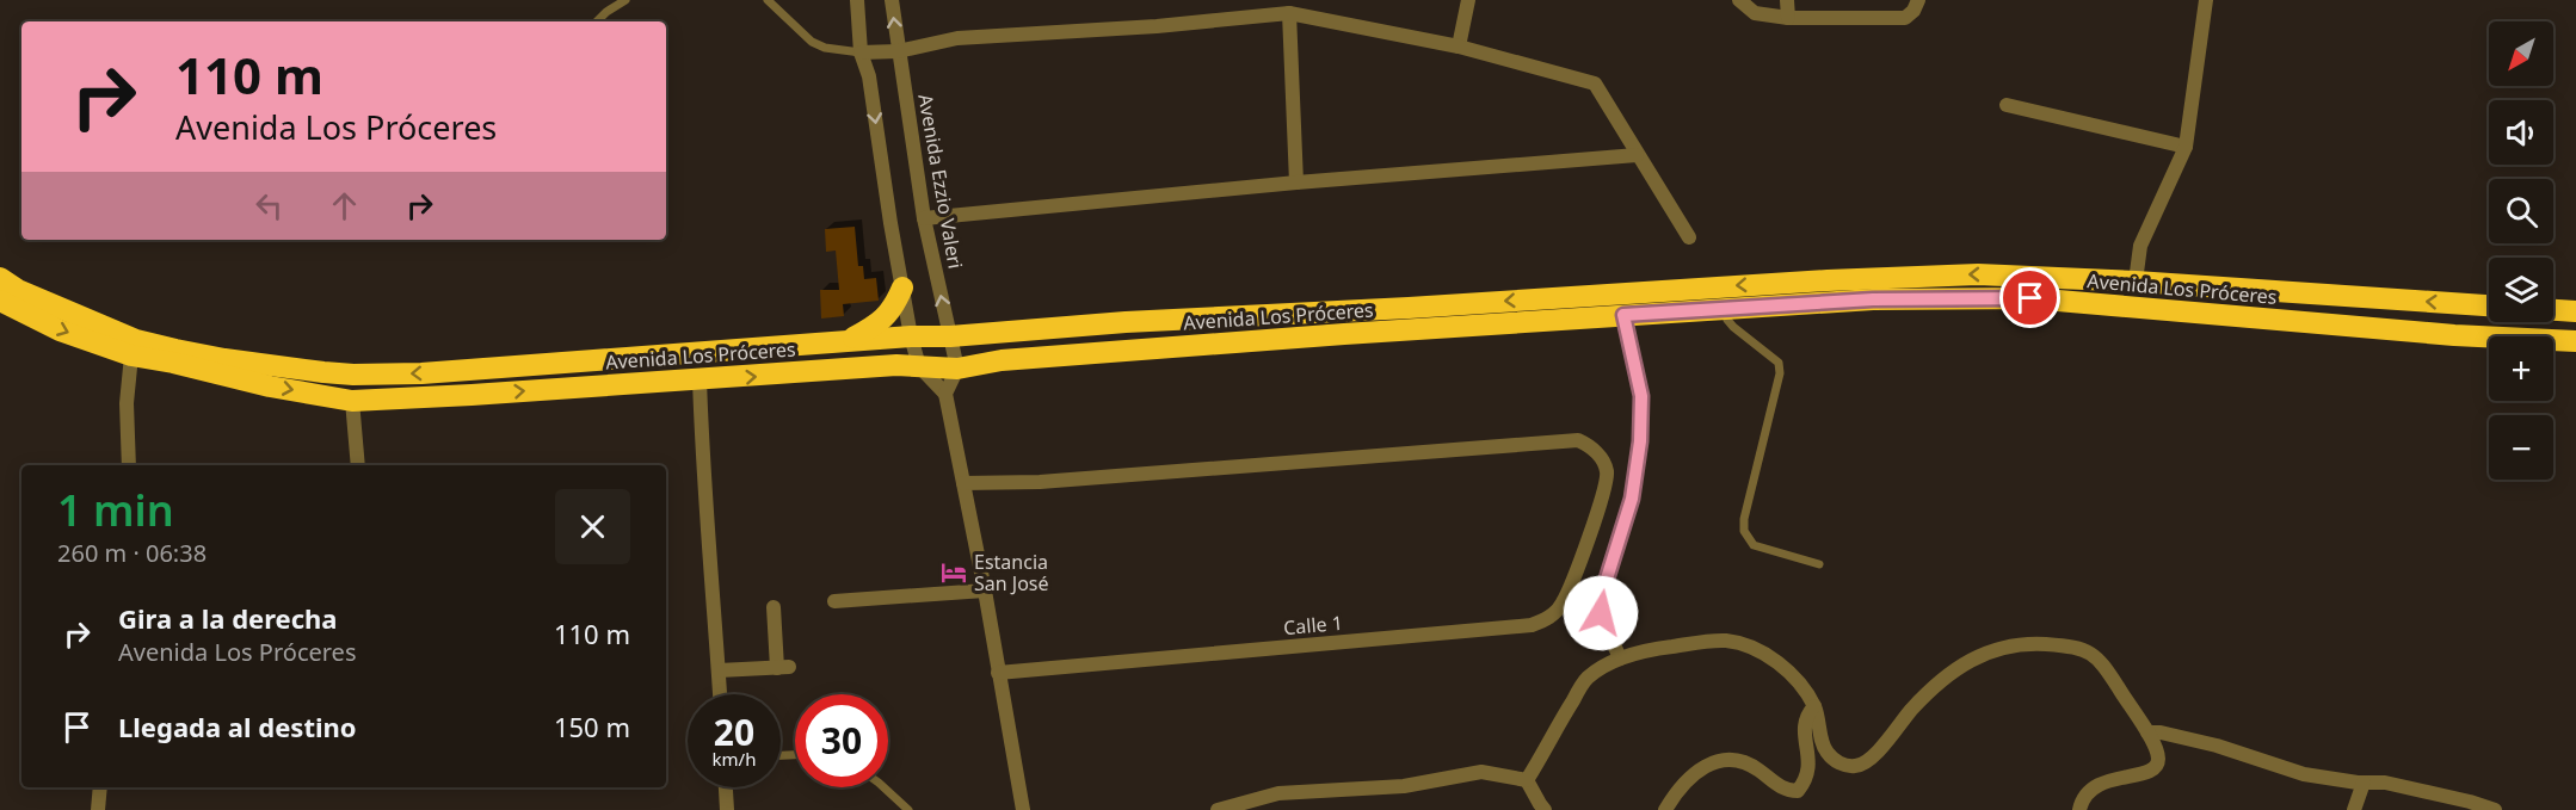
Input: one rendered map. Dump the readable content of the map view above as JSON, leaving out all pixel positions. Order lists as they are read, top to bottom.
{
  "streets": {
    "highway": ["Avenida Los Próceres"],
    "street": ["Avenida Ezzio Valeri", "Calle 1"]
  },
  "crossings": [
    ["Avenida Ezzio Valeri", "Avenida Los Próceres"]
  ],
  "places": {
    "hotel": ["Estancia San José"]
  },
  "north": "bottom left",
  "page": {
    "map_buttons": ["+", "−"],
    "turn": ["110 m", "Avenida Los Próceres"],
    "heading": ["1 min", "260 m · 06:38"],
    "list": [
      {
        "name": "Gira a la derecha",
        "note": "Avenida Los Próceres",
        "value": "110 m"
      },
      {
        "name": "Llegada al destino",
        "value": "150 m"
      }
    ],
    "speed": "20 km/h",
    "limit": "30"
  }
}
